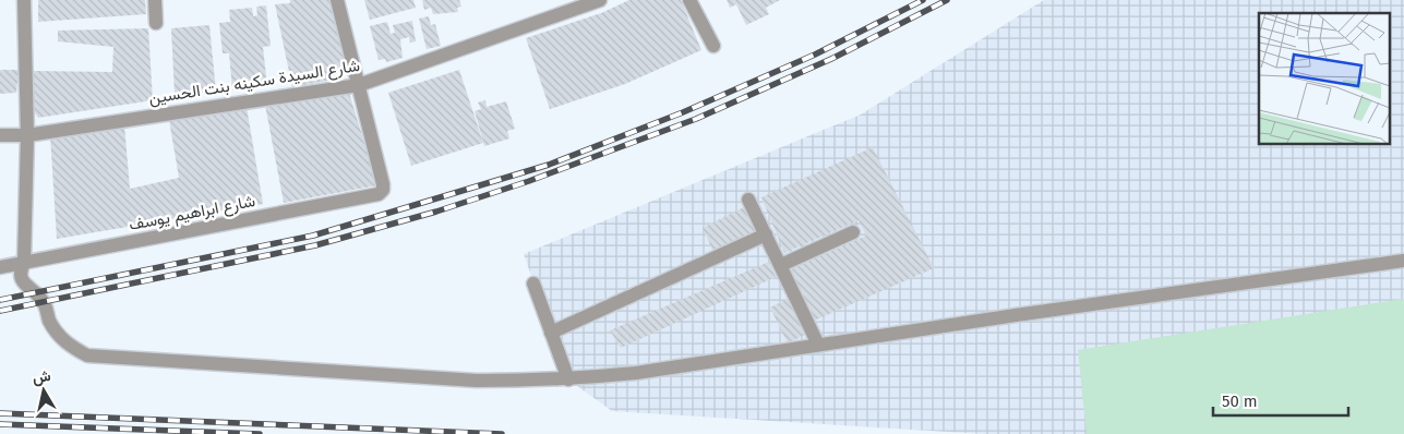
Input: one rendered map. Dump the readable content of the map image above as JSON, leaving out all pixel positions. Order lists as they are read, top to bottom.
{
  "streets": {
    "street": ["شارع السيدة سكينه بنت الحسين", "شارع ابراهيم يوسف"]
  },
  "crossings": [
    ["شارع السيدة سكينه بنت الحسين", "شارع ابراهيم يوسف"]
  ],
  "scale_bar": "50 m",
  "north": "top"
}
